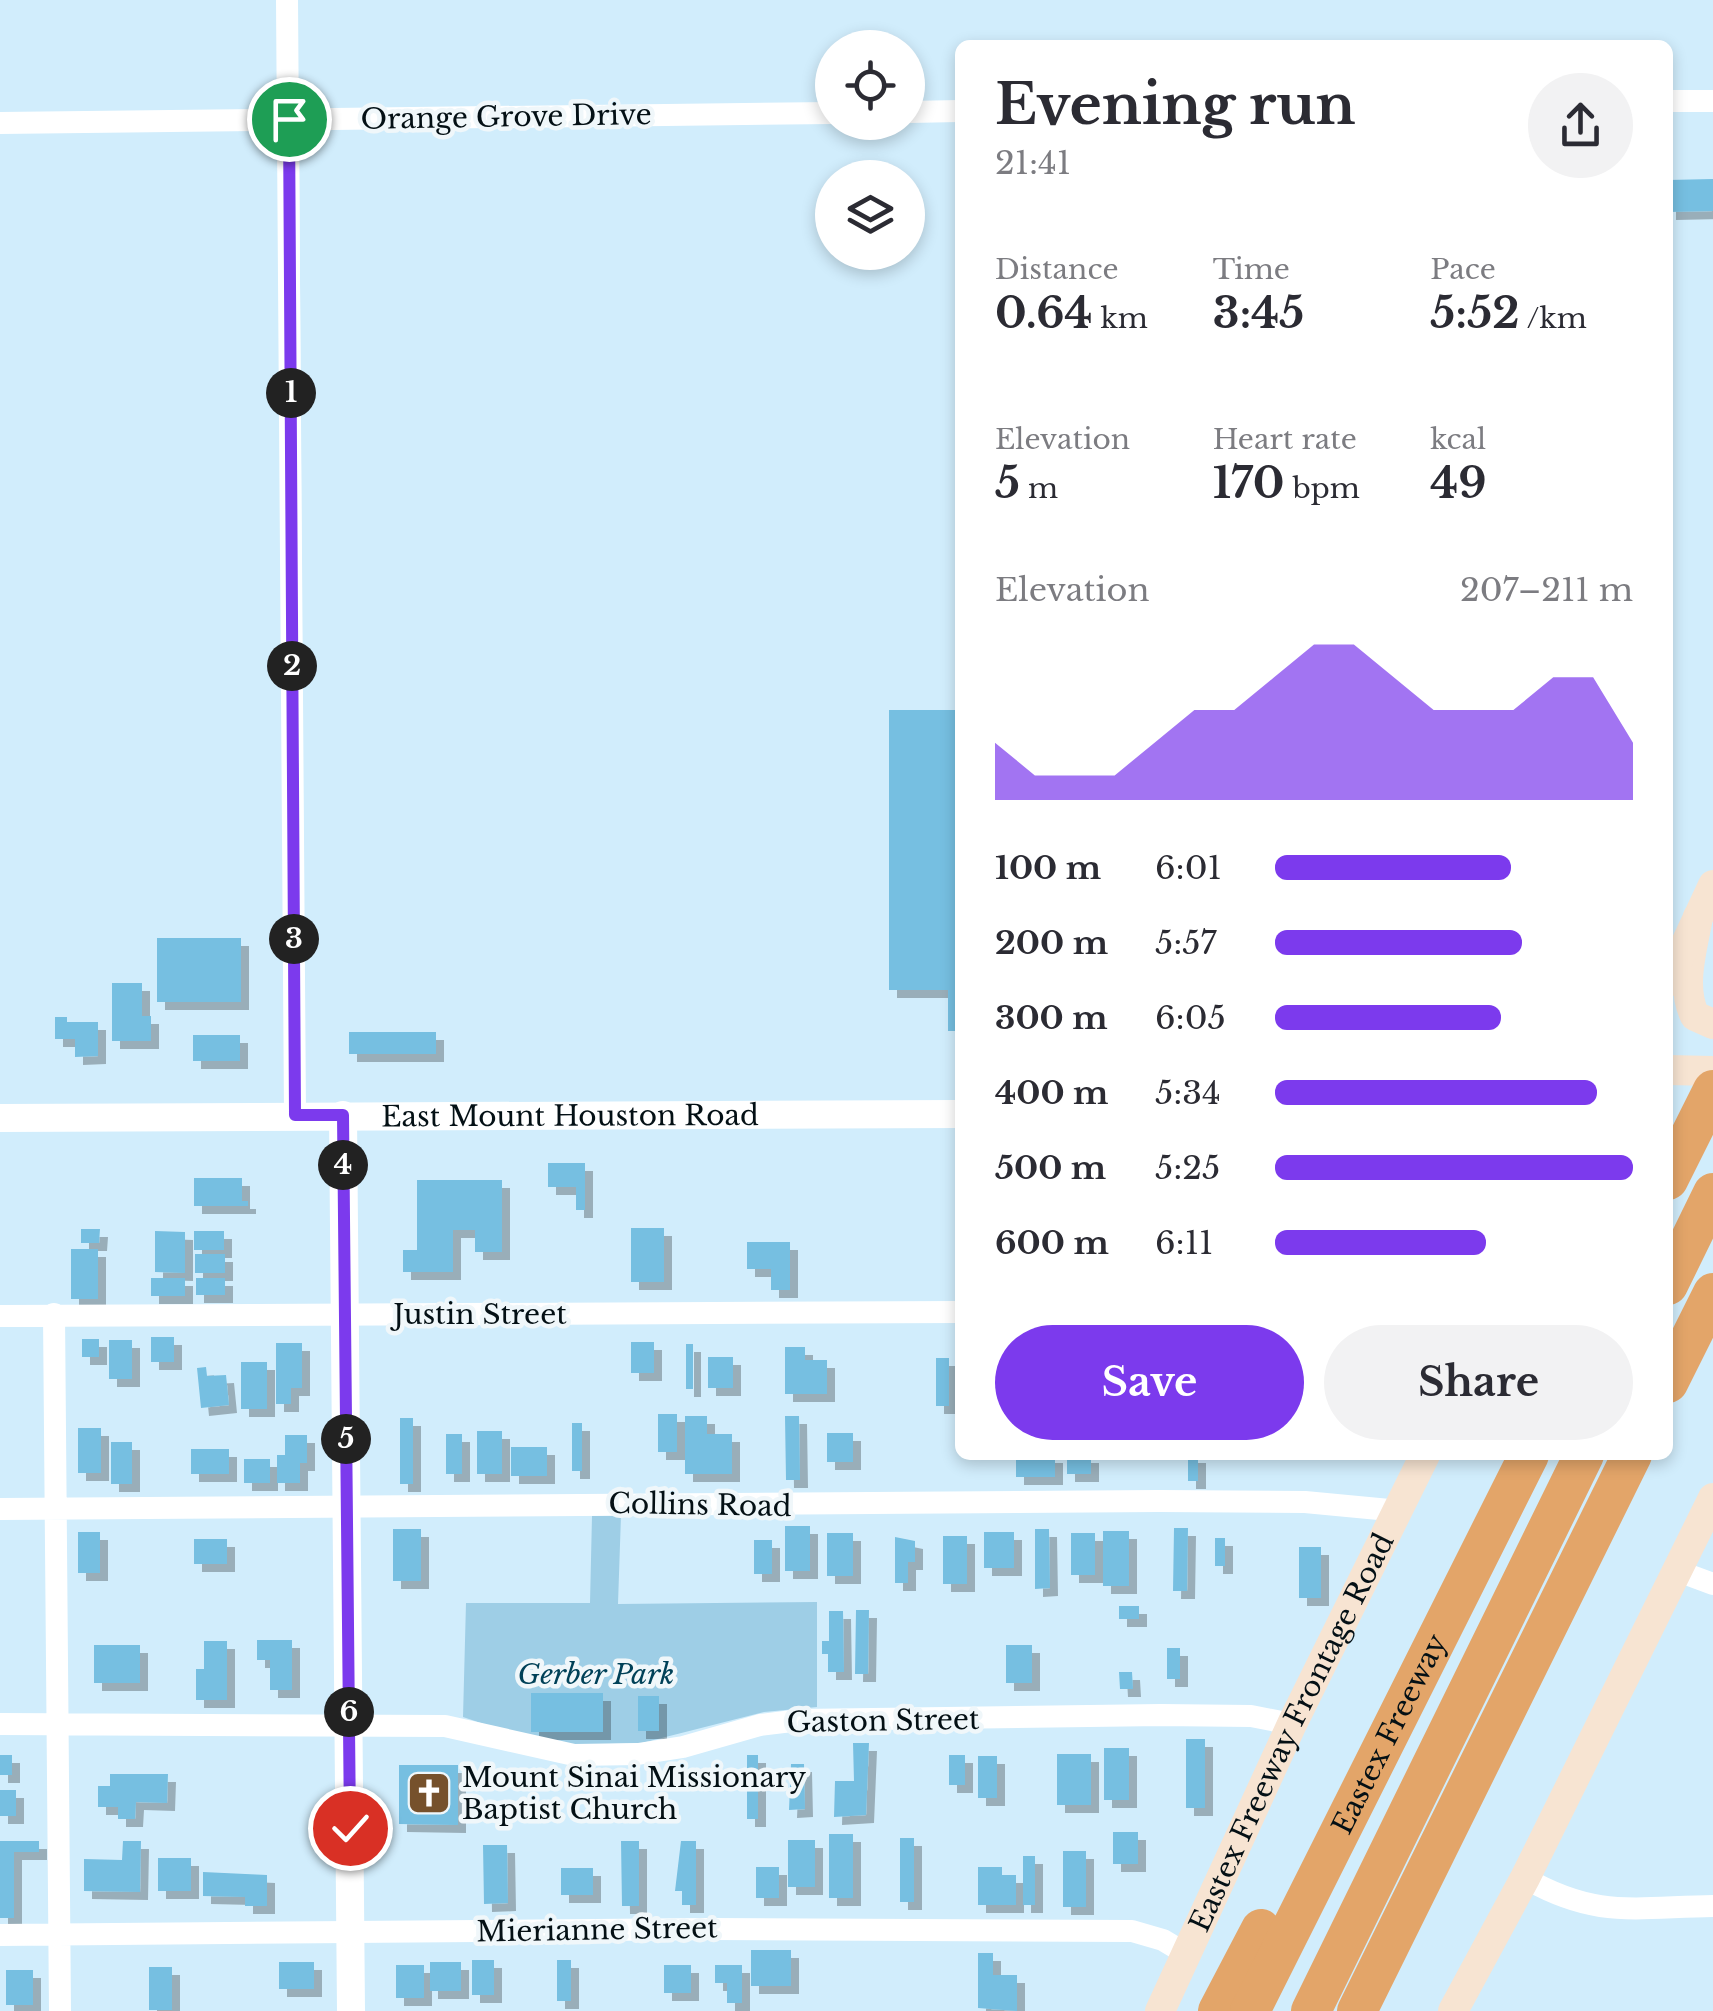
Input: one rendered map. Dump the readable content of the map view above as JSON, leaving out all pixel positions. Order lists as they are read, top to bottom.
{
  "streets": {
    "highway": ["Eastex Freeway"],
    "main road": ["Eastex Freeway Frontage Road"],
    "street": [
      "Orange Grove Drive",
      "East Mount Houston Road",
      "Justin Street",
      "Collins Road",
      "Gaston Street",
      "Mierianne Street"
    ]
  },
  "crossings": [
    ["Collins Road", "Eastex Freeway Frontage Road"],
    ["Gaston Street", "Eastex Freeway Frontage Road"],
    ["Eastex Freeway Frontage Road", "Mierianne Street"]
  ],
  "parks": ["Gerber Park"],
  "places": {
    "church": ["Mount Sinai Missionary Baptist Church"]
  },
  "page": {
    "heading": ["Evening run", "21:41"],
    "stats": [
      ["Distance", "0.64 km"],
      ["Time", "3:45"],
      ["Pace", "5:52 /km"],
      ["Elevation", "5 m"],
      ["Heart rate", "170 bpm"],
      ["kcal", "49"]
    ],
    "pins": [
      "1",
      "2",
      "3",
      "4",
      "5",
      "6"
    ],
    "chart": ["Elevation", "207–211 m"],
    "list": [
      {
        "name": "100 m",
        "note": "6:01"
      },
      {
        "name": "200 m",
        "note": "5:57"
      },
      {
        "name": "300 m",
        "note": "6:05"
      },
      {
        "name": "400 m",
        "note": "5:34"
      },
      {
        "name": "500 m",
        "note": "5:25"
      },
      {
        "name": "600 m",
        "note": "6:11"
      }
    ],
    "buttons": ["Save", "Share"]
  }
}
